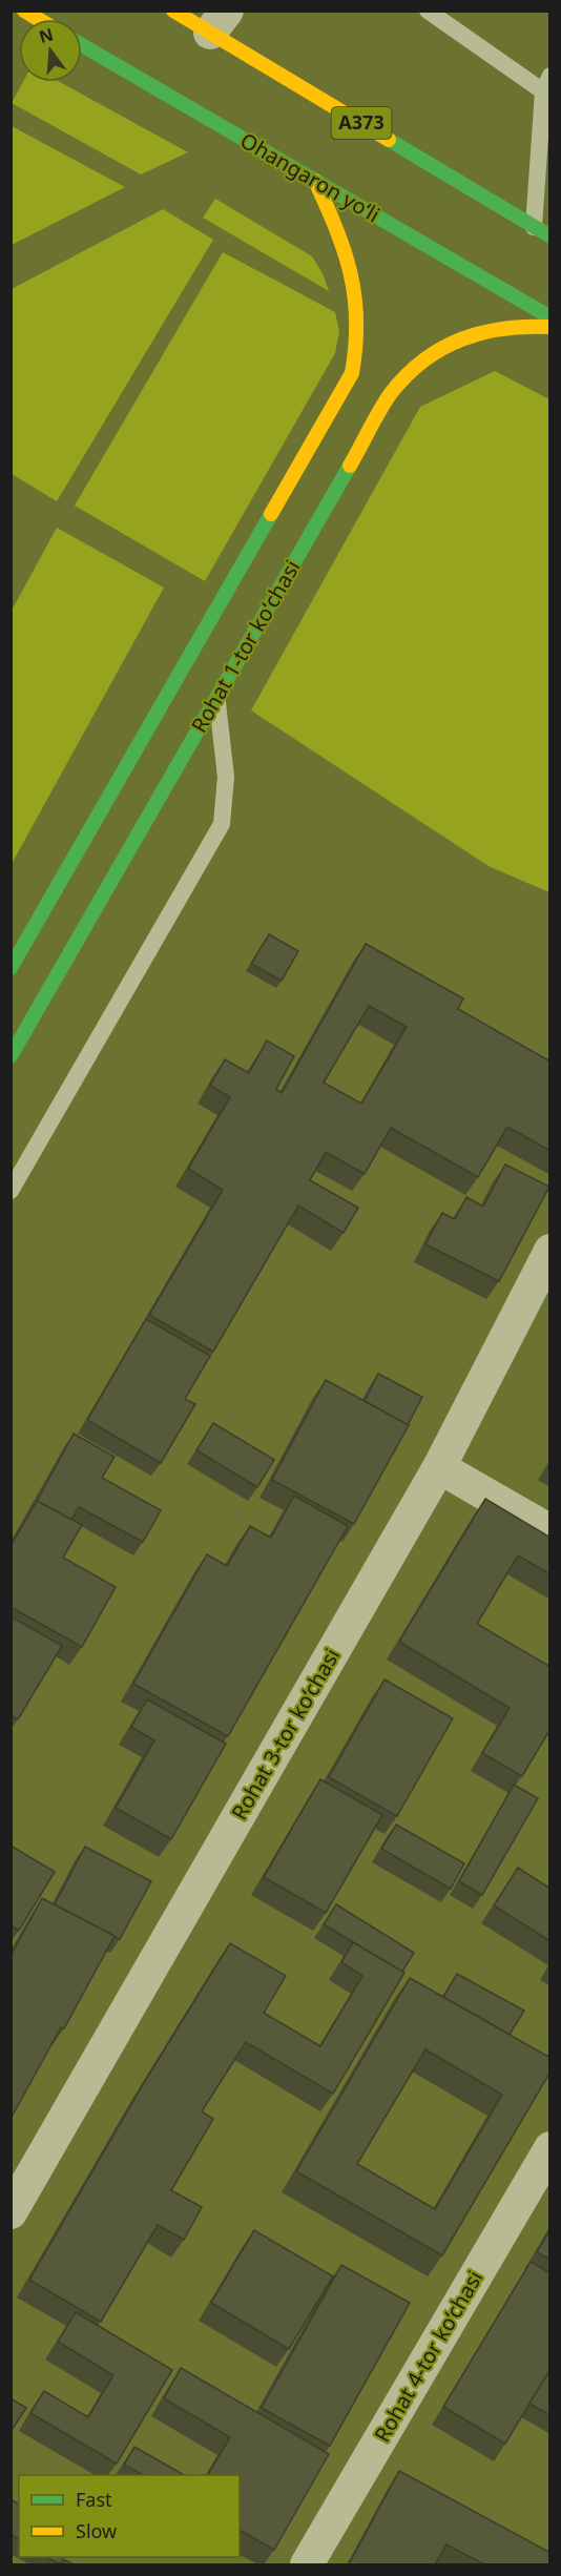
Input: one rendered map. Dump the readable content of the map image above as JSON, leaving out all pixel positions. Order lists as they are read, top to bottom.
{
  "streets": {
    "main road": ["A373", "Ohangaron yoʻli", "Rohat 1-tor koʻchasi"],
    "street": ["Rohat 3-tor ko‘chasi", "Rohat 4-tor ko‘chasi"]
  },
  "legend": ["Fast", "Slow"],
  "north": "top"
}
